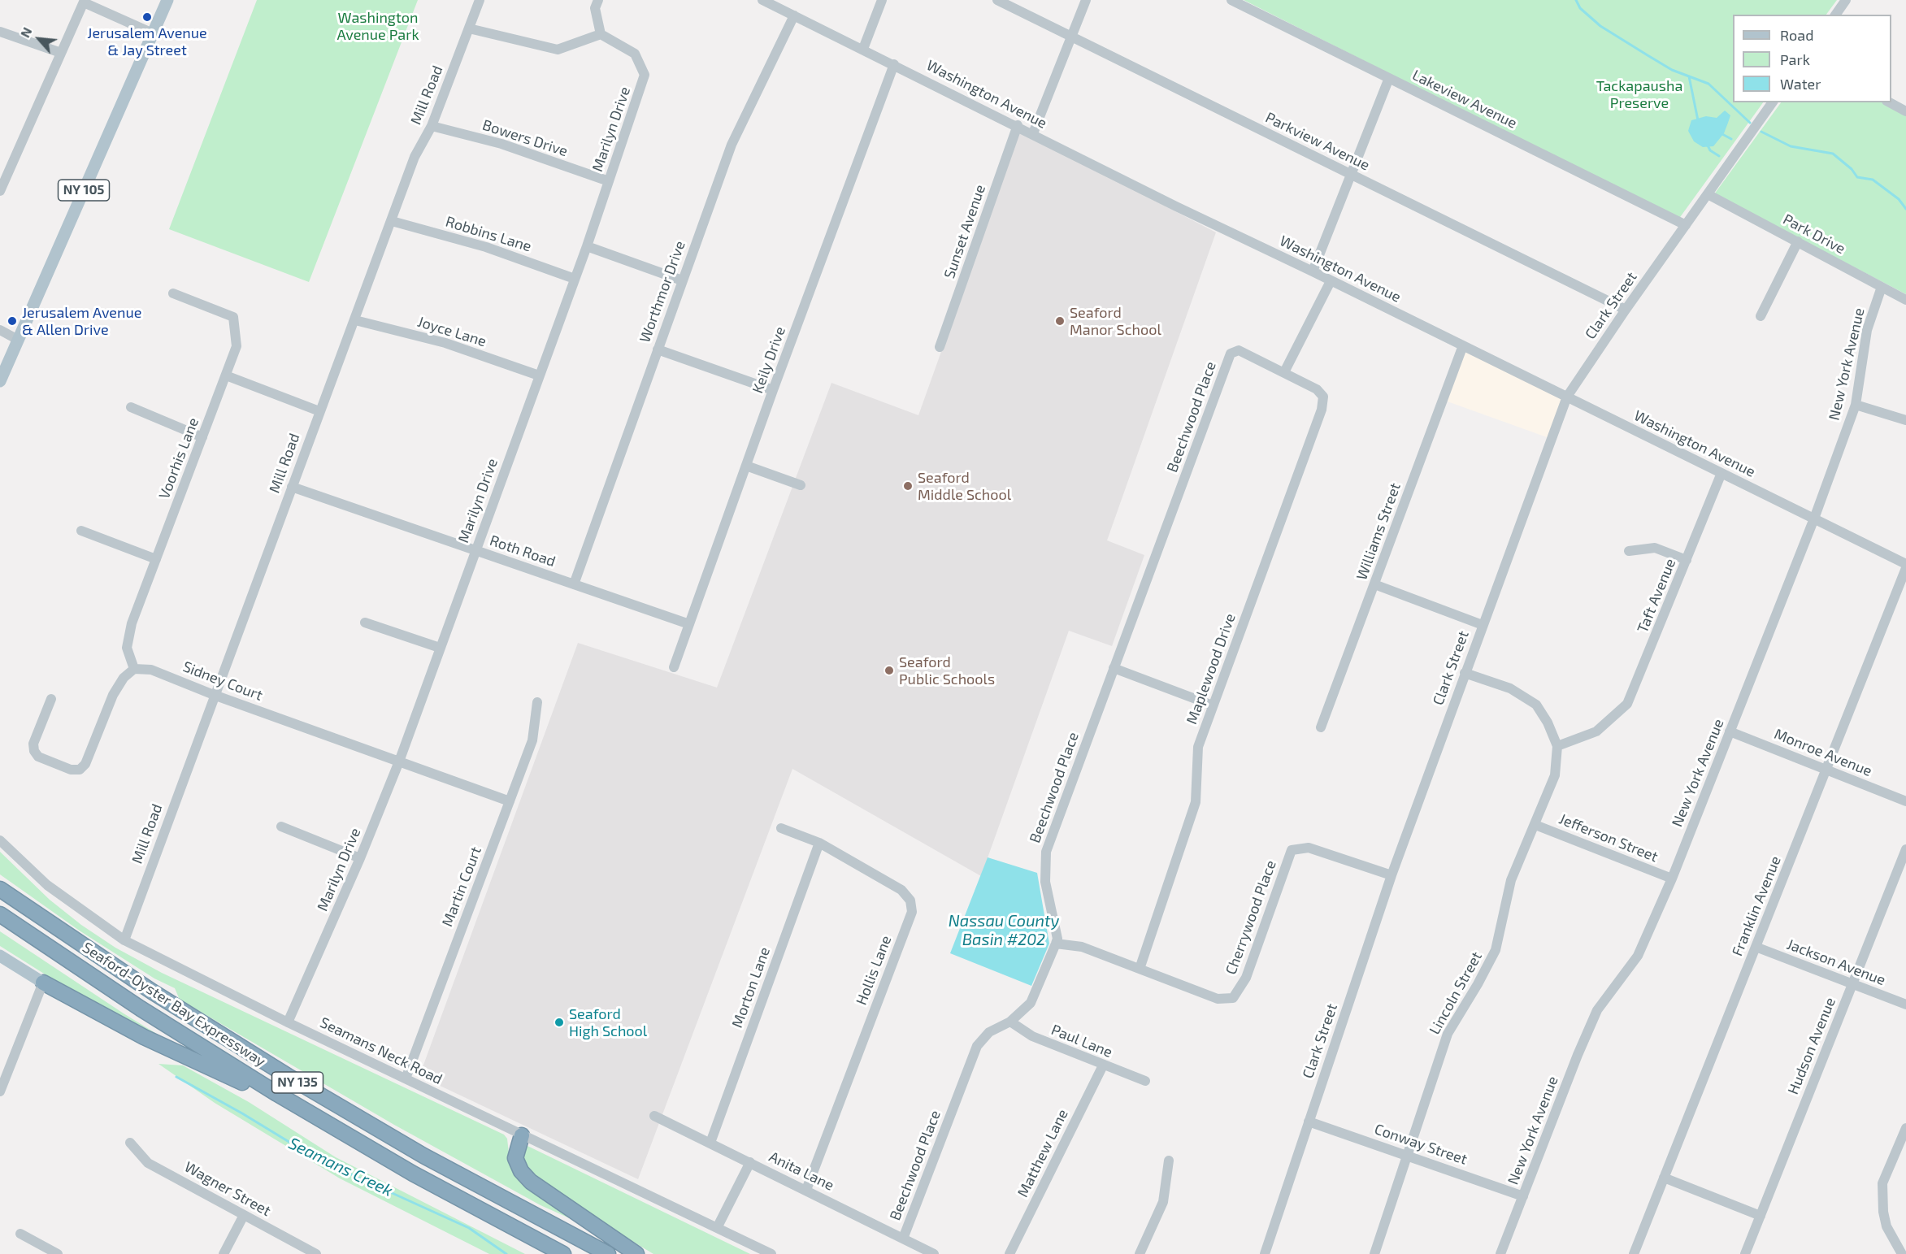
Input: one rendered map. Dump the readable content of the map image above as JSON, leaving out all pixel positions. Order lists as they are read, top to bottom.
{
  "streets": {
    "highway": ["Seaford-Oyster Bay Expressway", "NY 135"],
    "main road": ["NY 105"],
    "street": [
      "Washington Avenue",
      "Mill Road",
      "Lakeview Avenue",
      "Marilyn Drive",
      "Bowers Drive",
      "Parkview Avenue",
      "Sunset Avenue",
      "Robbins Lane",
      "Park Drive",
      "Worthmor Drive",
      "Clark Street",
      "Joyce Lane",
      "Keily Drive",
      "New York Avenue",
      "Beechwood Place",
      "Voorhis Lane",
      "Williams Street",
      "Roth Road",
      "Taft Avenue",
      "Maplewood Drive",
      "Sidney Court",
      "Monroe Avenue",
      "Jefferson Street",
      "Martin Court",
      "Franklin Avenue",
      "Cherrywood Place",
      "Jackson Avenue",
      "Hollis Lane",
      "Morton Lane",
      "Lincoln Street",
      "Paul Lane",
      "Hudson Avenue",
      "Seamans Neck Road",
      "Conway Street",
      "Matthew Lane",
      "Anita Lane",
      "Wagner Street"
    ]
  },
  "crossings": [
    ["Washington Avenue", "Sunset Avenue"],
    ["Washington Avenue", "Worthmor Drive"],
    ["Washington Avenue", "Clark Street"],
    ["Washington Avenue", "Keily Drive"],
    ["Washington Avenue", "New York Avenue"],
    ["Washington Avenue", "Williams Street"],
    ["Washington Avenue", "Taft Avenue"],
    ["Mill Road", "Bowers Drive"],
    ["Mill Road", "Robbins Lane"],
    ["Mill Road", "Joyce Lane"],
    ["Mill Road", "Roth Road"],
    ["Mill Road", "Sidney Court"],
    ["Mill Road", "Seamans Neck Road"],
    ["Lakeview Avenue", "Clark Street"],
    ["Marilyn Drive", "Bowers Drive"],
    ["Marilyn Drive", "Robbins Lane"],
    ["Marilyn Drive", "Joyce Lane"],
    ["Marilyn Drive", "Roth Road"],
    ["Marilyn Drive", "Sidney Court"],
    ["Marilyn Drive", "Seamans Neck Road"],
    ["Parkview Avenue", "Clark Street"],
    ["Park Drive", "Clark Street"],
    ["Park Drive", "New York Avenue"],
    ["Worthmor Drive", "Roth Road"],
    ["Clark Street", "Cherrywood Place"],
    ["Clark Street", "Lincoln Street"],
    ["Clark Street", "Conway Street"],
    ["Keily Drive", "Roth Road"],
    ["New York Avenue", "Monroe Avenue"],
    ["New York Avenue", "Jefferson Street"],
    ["New York Avenue", "Conway Street"],
    ["Beechwood Place", "Maplewood Drive"],
    ["Beechwood Place", "Cherrywood Place"],
    ["Beechwood Place", "Paul Lane"],
    ["Beechwood Place", "Anita Lane"],
    ["Voorhis Lane", "Sidney Court"],
    ["Taft Avenue", "Lincoln Street"],
    ["Maplewood Drive", "Cherrywood Place"],
    ["Sidney Court", "Martin Court"],
    ["Monroe Avenue", "Franklin Avenue"],
    ["Jefferson Street", "Lincoln Street"],
    ["Martin Court", "Seamans Neck Road"],
    ["Franklin Avenue", "Jackson Avenue"],
    ["Jackson Avenue", "Hudson Avenue"],
    ["Hollis Lane", "Morton Lane"],
    ["Hollis Lane", "Anita Lane"],
    ["Morton Lane", "Anita Lane"],
    ["Lincoln Street", "Conway Street"],
    ["Paul Lane", "Matthew Lane"]
  ],
  "water": ["Nassau County Basin #202", "Seamans Creek"],
  "parks": ["Washington Avenue Park", "Tackapausha Preserve"],
  "places": [
    "Jerusalem Avenue & Jay Street",
    "Jerusalem Avenue & Allen Drive",
    "Seaford Manor School",
    "Seaford Middle School",
    "Seaford Public Schools",
    "Seaford High School"
  ],
  "legend": ["Road", "Park", "Water"],
  "north": "top left"
}
